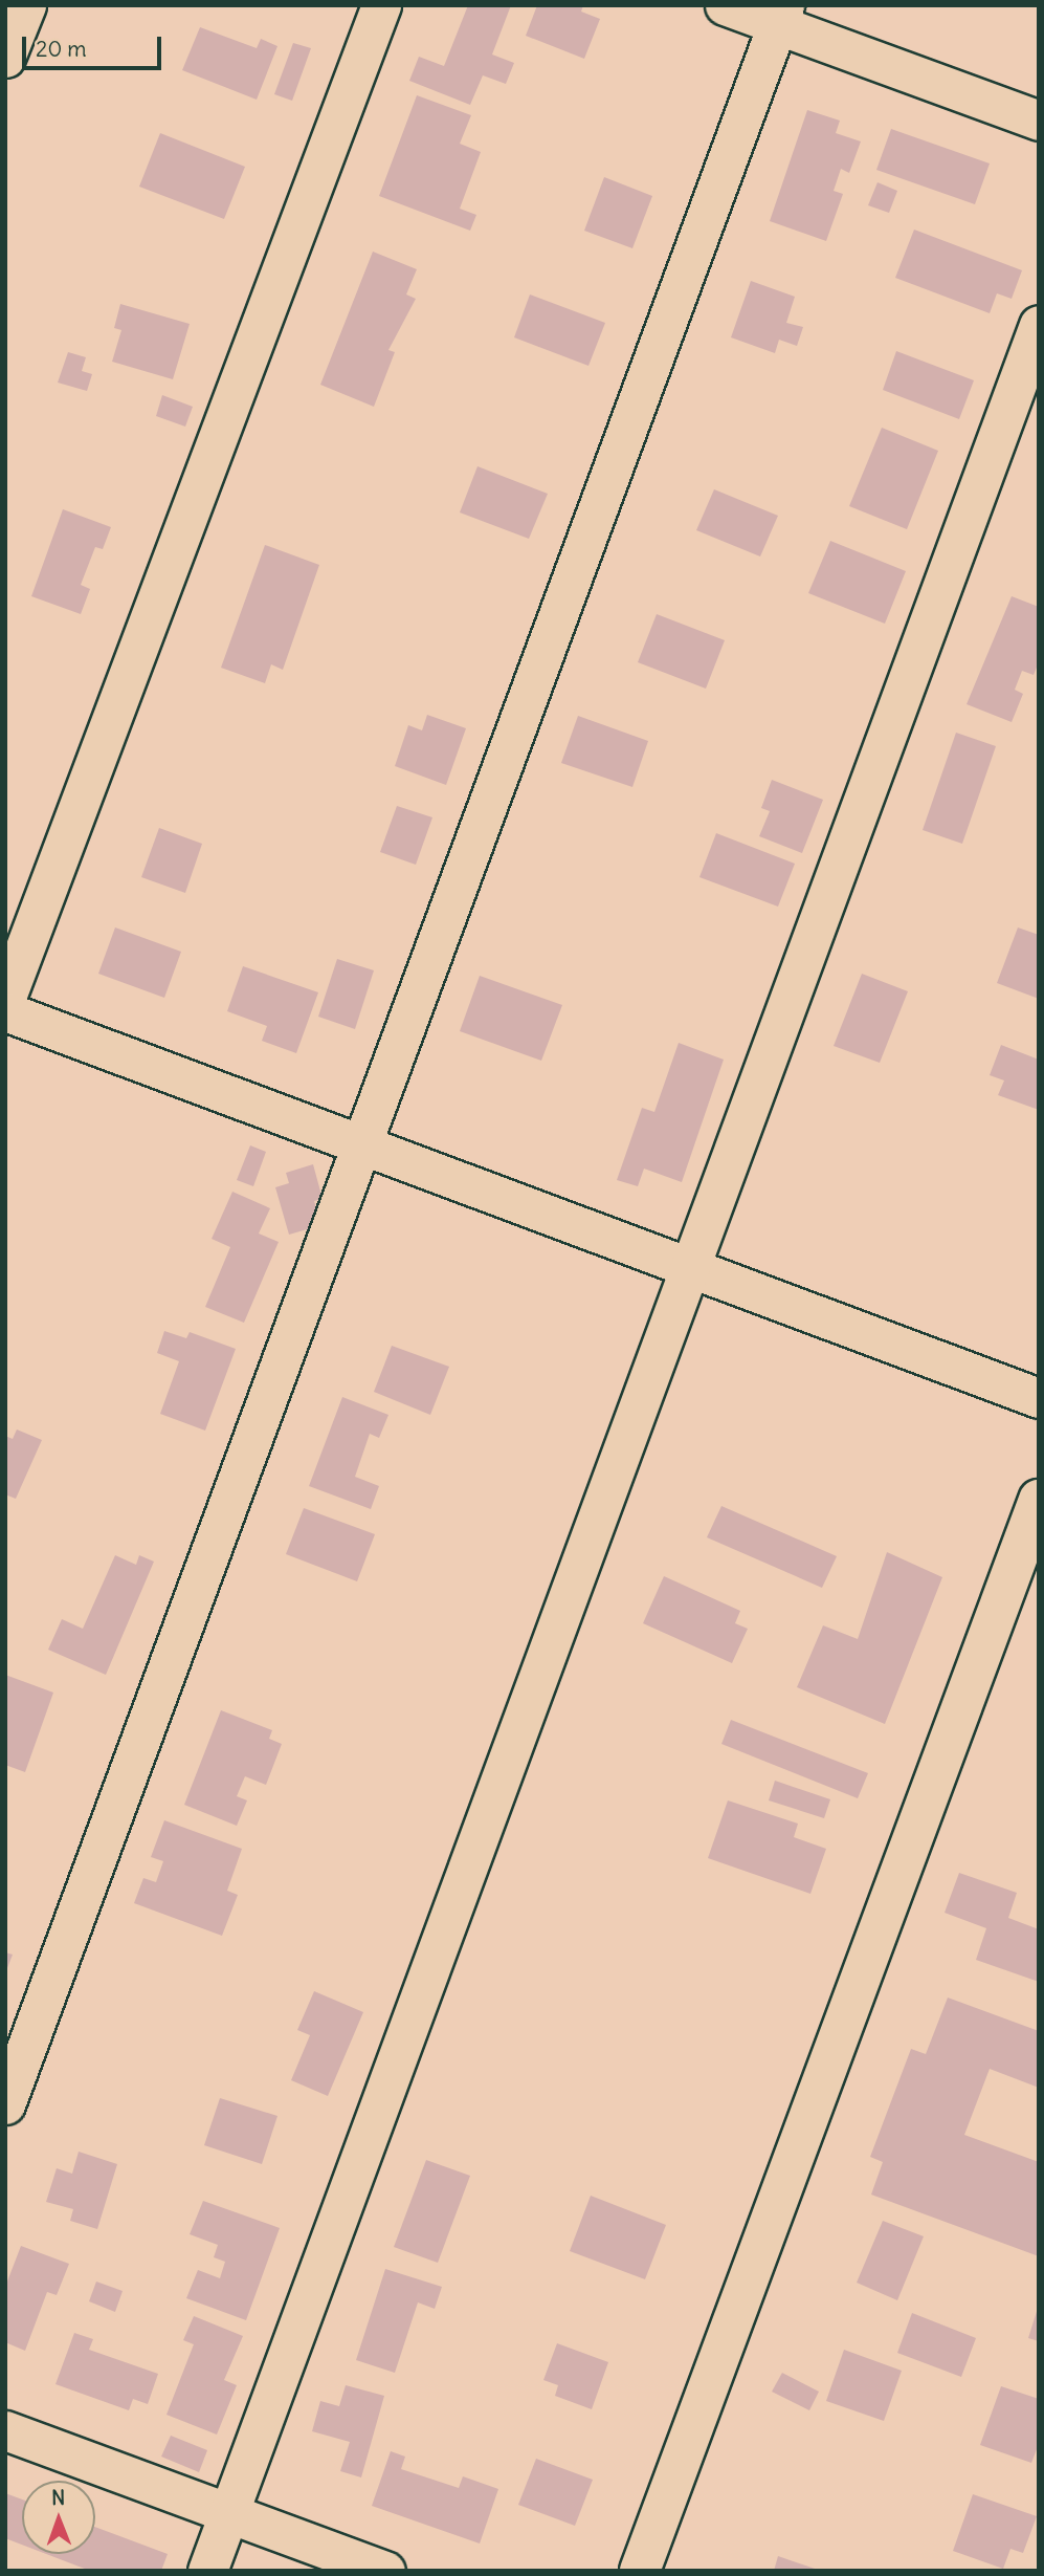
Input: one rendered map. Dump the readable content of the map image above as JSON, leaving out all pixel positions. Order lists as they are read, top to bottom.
{
  "scale_bar": "20 m",
  "north": "top"
}
